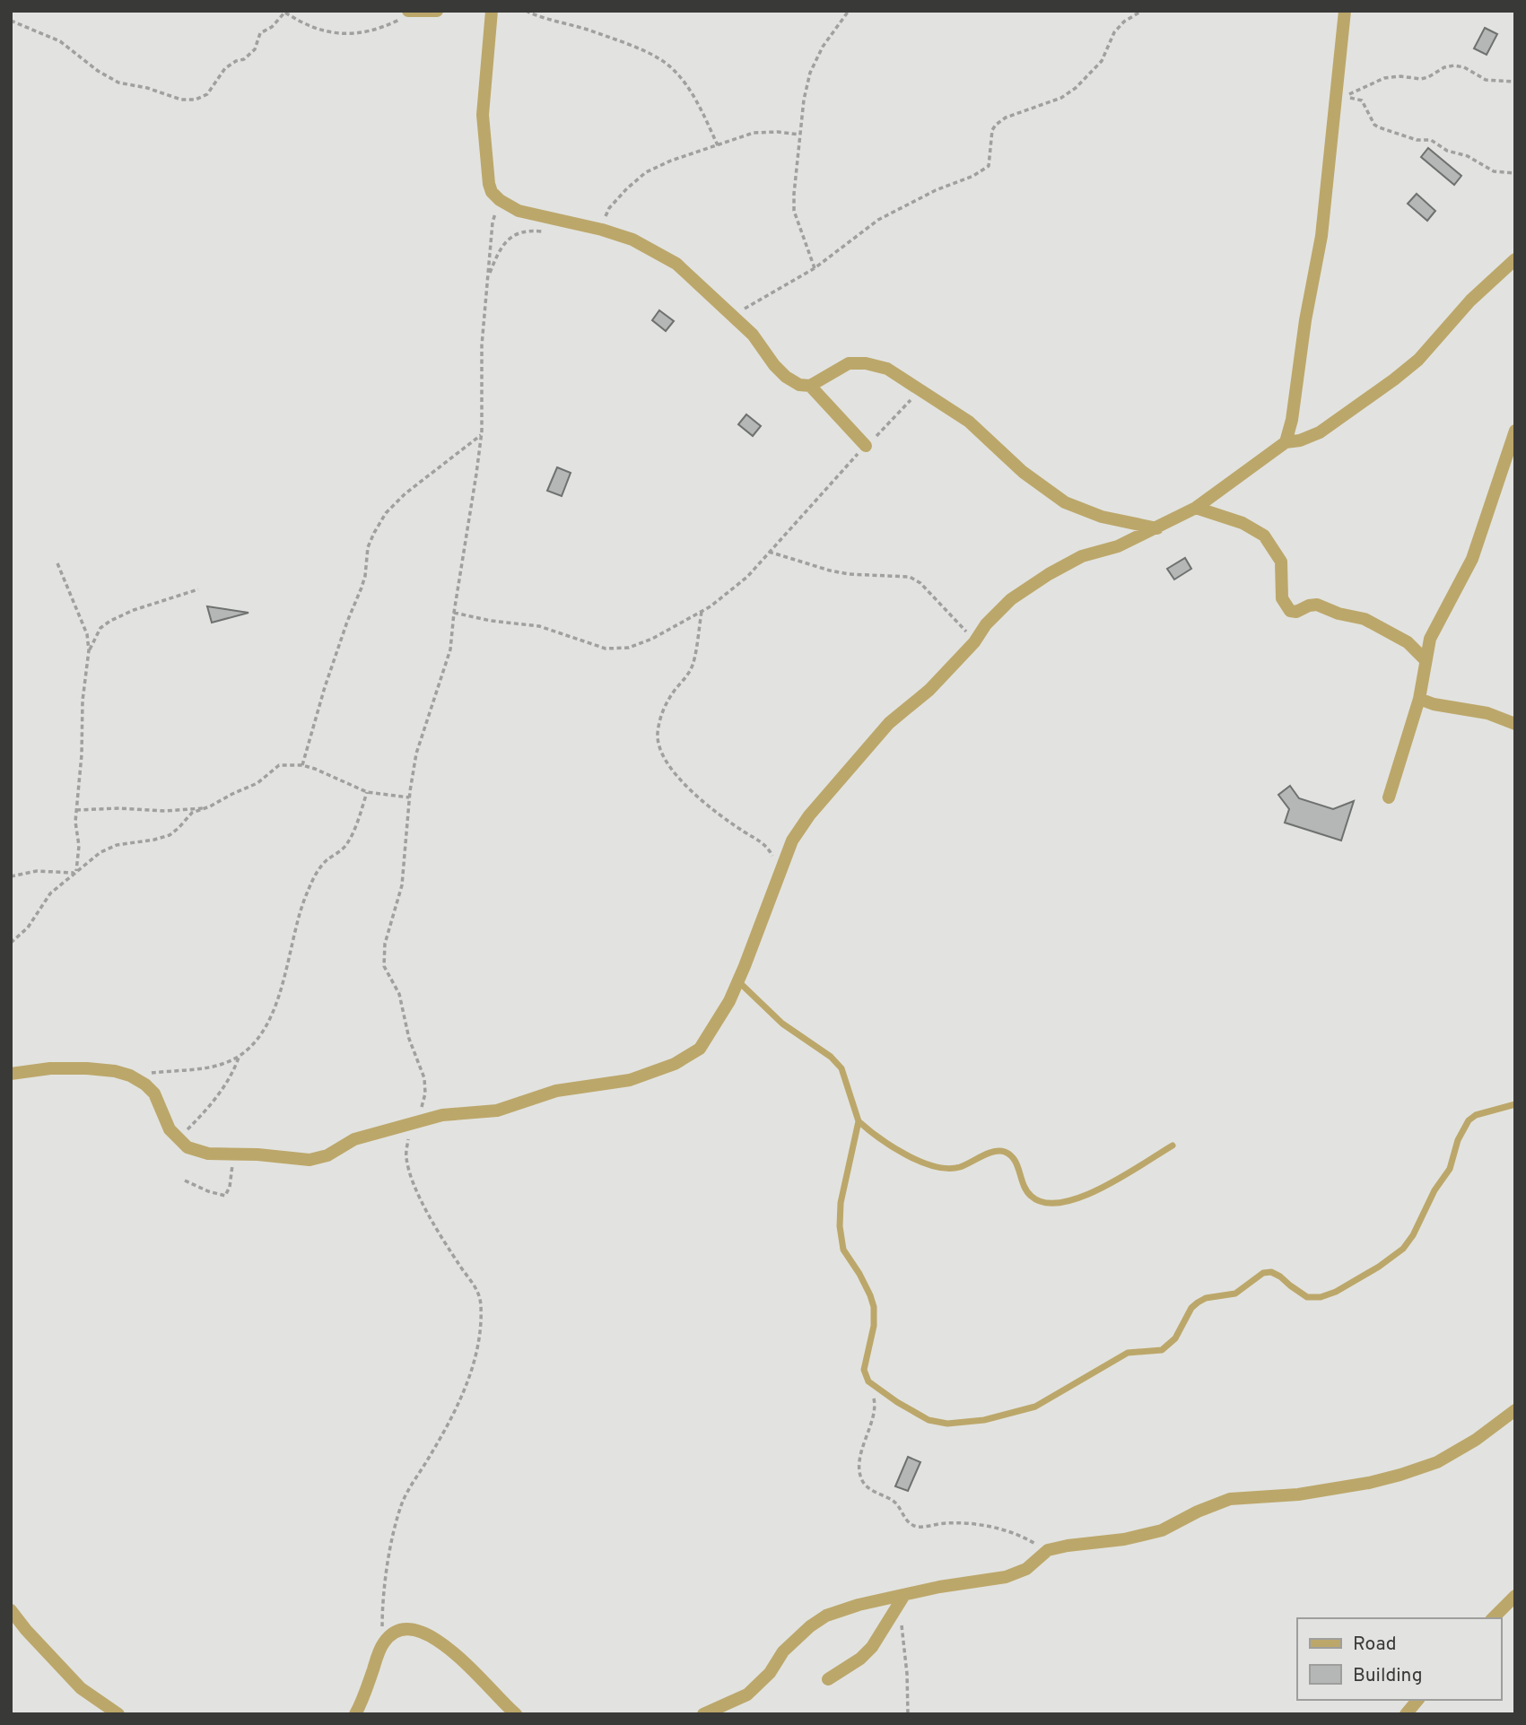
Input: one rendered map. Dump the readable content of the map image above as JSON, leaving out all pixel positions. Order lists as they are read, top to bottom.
{
  "legend": ["Road", "Building"]
}
